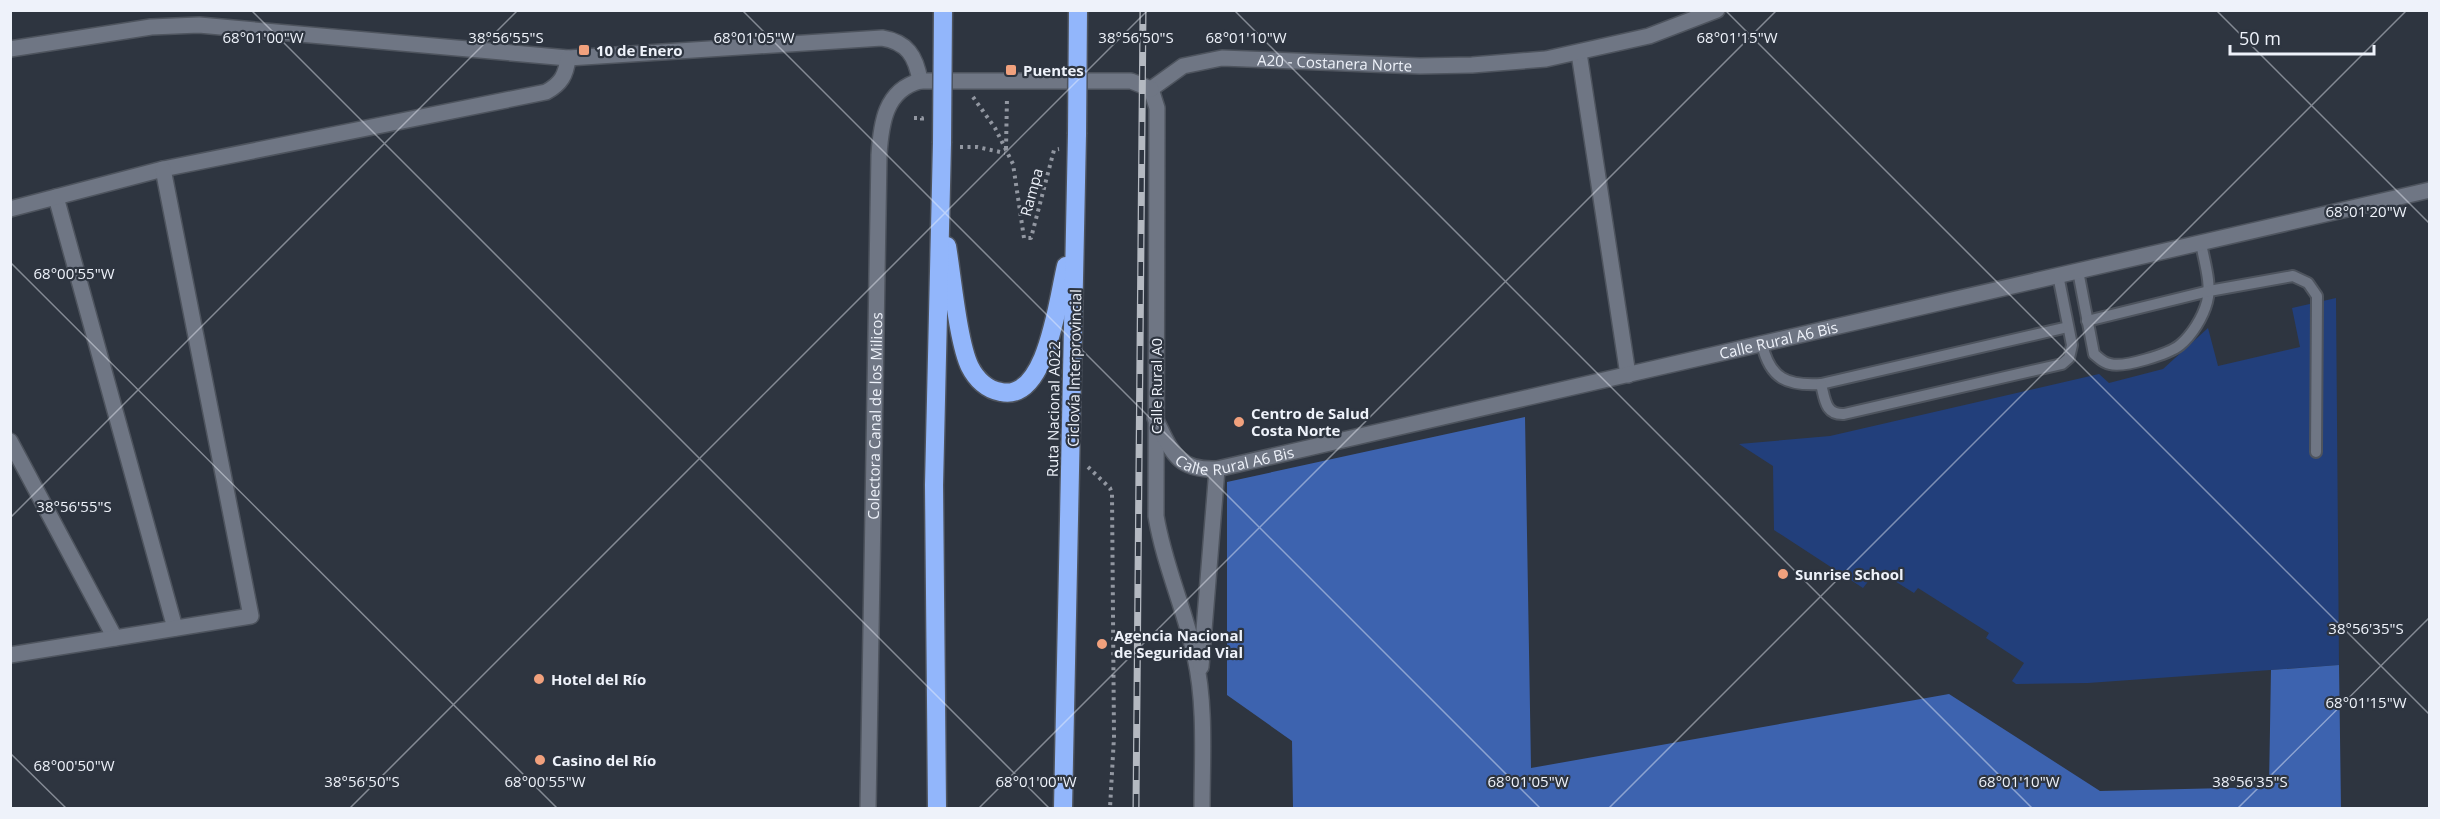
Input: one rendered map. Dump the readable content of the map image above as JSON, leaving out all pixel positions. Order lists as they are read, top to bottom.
{
  "streets": {
    "highway": ["Ruta Nacional A022"],
    "street": [
      "A20 - Costanera Norte",
      "Calle Rural A6 Bis",
      "Calle Rural A0",
      "Colectora Canal de los Milicos"
    ],
    "path": ["Rampa", "Ciclovía Interprovincial"]
  },
  "crossings": [
    ["A20 - Costanera Norte", "Calle Rural A0"],
    ["Rampa", "Ruta Nacional A022"],
    ["Calle Rural A6 Bis", "Calle Rural A0"]
  ],
  "places": {
    "transit": ["10 de Enero", "Puentes"],
    "other": [
      "Centro de Salud Costa Norte",
      "Sunrise School",
      "Agencia Nacional de Seguridad Vial",
      "Hotel del Río",
      "Casino del Río"
    ]
  },
  "scale_bar": "50 m",
  "coordinates": [
    "68°01'00\"W",
    "38°56'55\"S",
    "68°01'05\"W",
    "38°56'50\"S",
    "68°01'10\"W",
    "68°01'15\"W",
    "68°01'20\"W",
    "68°00'55\"W",
    "38°56'35\"S",
    "68°00'50\"W"
  ]
}
